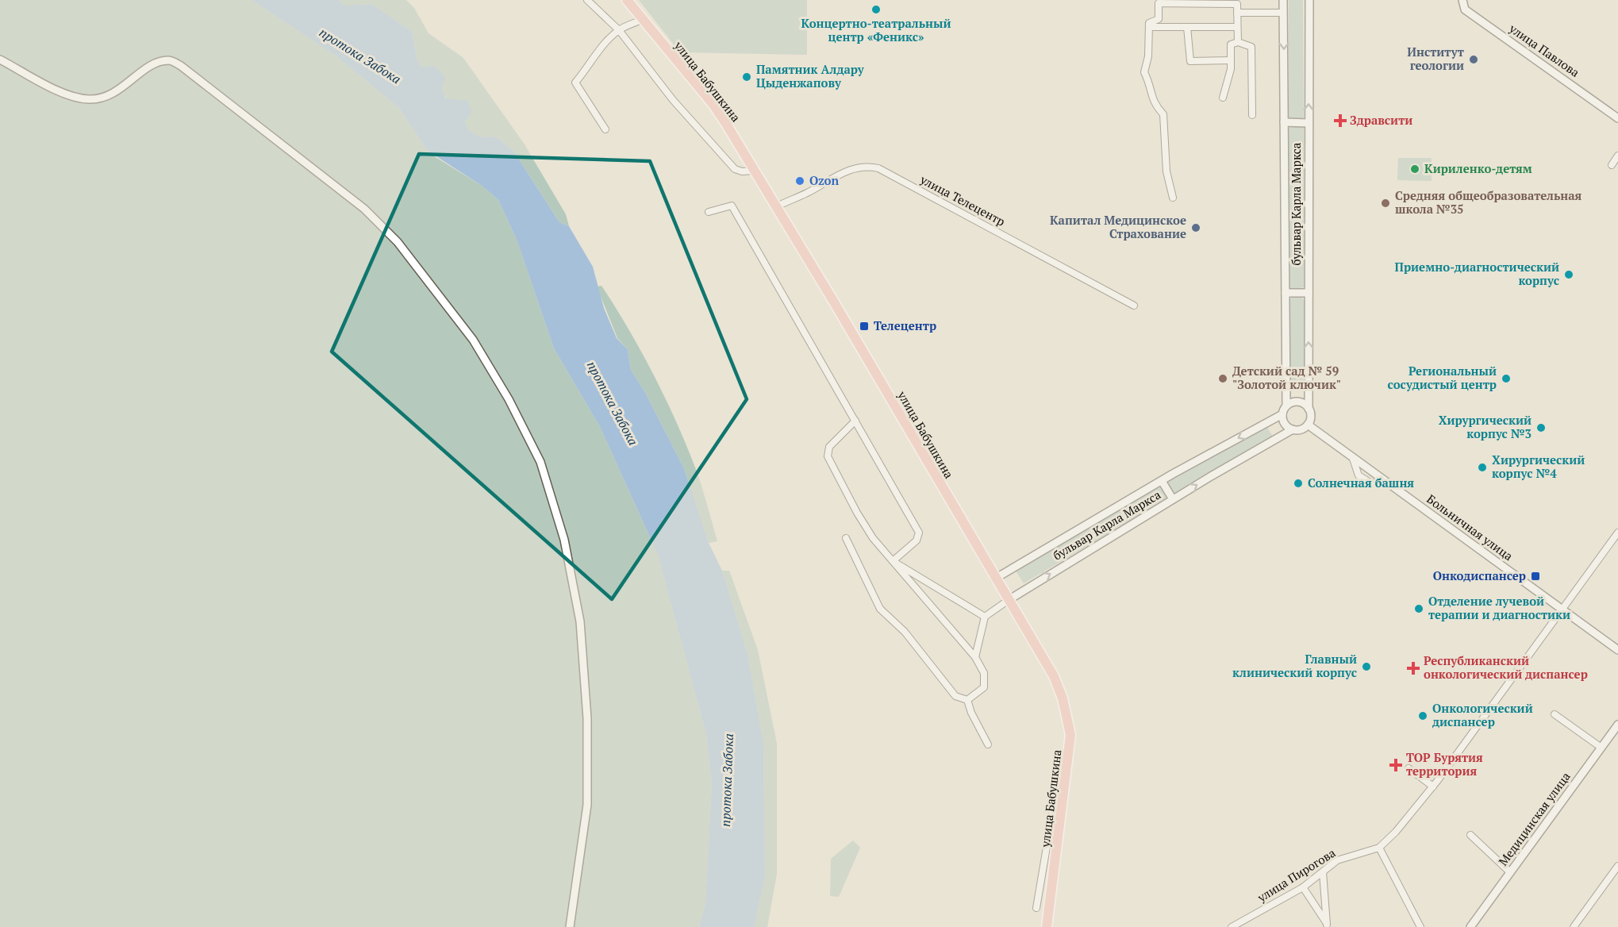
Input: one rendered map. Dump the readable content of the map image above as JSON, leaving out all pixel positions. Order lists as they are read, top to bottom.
{
  "streets": {
    "main road": ["улица Бабушкина"],
    "street": [
      "улица Павлова",
      "улица Телецентр",
      "бульвар Карла Маркса",
      "Больничная улица",
      "Медицинская улица",
      "улица Пирогова"
    ]
  },
  "crossings": [
    ["улица Бабушкина", "улица Телецентр"],
    ["улица Бабушкина", "бульвар Карла Маркса"],
    ["бульвар Карла Маркса", "Больничная улица"],
    ["Больничная улица", "улица Пирогова"]
  ],
  "water": ["протока Забока"],
  "places": {
    "other": [
      "Концертно-театральный центр «Феникс»",
      "Институт геологии",
      "Памятник Алдару Цыденжапову",
      "Кириленко-детям",
      "Ozon",
      "Средняя общеобразовательная школа №35",
      "Капитал Медицинское Страхование",
      "Приемно-диагностический корпус",
      "Детский сад № 59 \"Золотой ключик\"",
      "Региональный сосудистый центр",
      "Хирургический корпус №3",
      "Хирургический корпус №4",
      "Солнечная башня",
      "Отделение лучевой терапии и диагностики",
      "Главный клинический корпус",
      "Онкологический диспансер"
    ],
    "health": ["Здравсити", "Республиканский онкологический диспансер", "ТОР Бурятия территория"],
    "transit": ["Телецентр", "Онкодиспансер"]
  }
}
